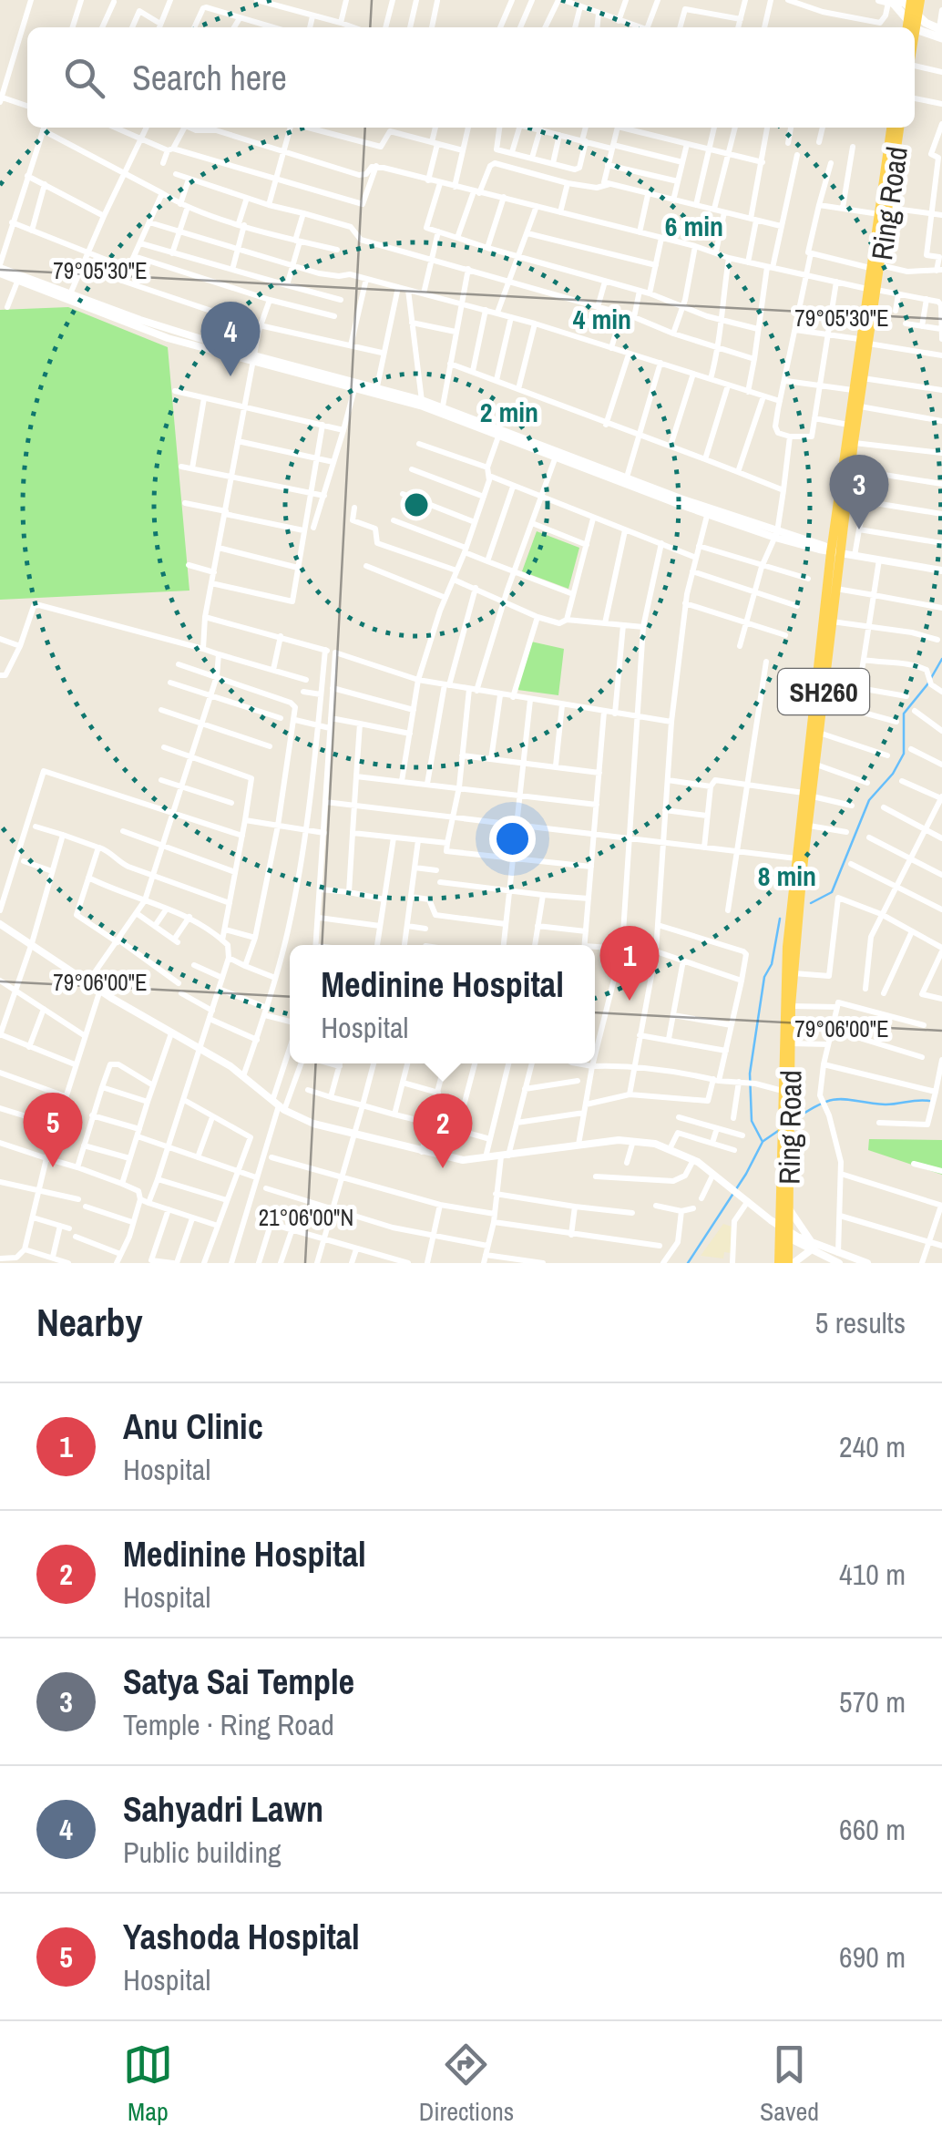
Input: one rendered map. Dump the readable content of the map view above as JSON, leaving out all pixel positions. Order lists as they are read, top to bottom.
{
  "streets": {
    "highway": ["Ring Road", "SH260"]
  },
  "page": {
    "search": "Search here",
    "pins": [
      "4",
      "3",
      "1",
      "5",
      "2"
    ],
    "popup": ["Medinine Hospital", "Hospital"],
    "heading": ["Nearby", "5 results"],
    "list": [
      {
        "mark": "1",
        "name": "Anu Clinic",
        "note": "Hospital",
        "value": "240 m"
      },
      {
        "mark": "2",
        "name": "Medinine Hospital",
        "note": "Hospital",
        "value": "410 m"
      },
      {
        "mark": "3",
        "name": "Satya Sai Temple",
        "note": "Temple · Ring Road",
        "value": "570 m"
      },
      {
        "mark": "4",
        "name": "Sahyadri Lawn",
        "note": "Public building",
        "value": "660 m"
      },
      {
        "mark": "5",
        "name": "Yashoda Hospital",
        "note": "Hospital",
        "value": "690 m"
      }
    ],
    "nav": ["Map", "Directions", "Saved"]
  },
  "coordinates": ["79°05'30\"E", "79°06'00\"E", "21°06'00\"N"],
  "rings": [
    "6 min",
    "4 min",
    "2 min",
    "8 min"
  ]
}
